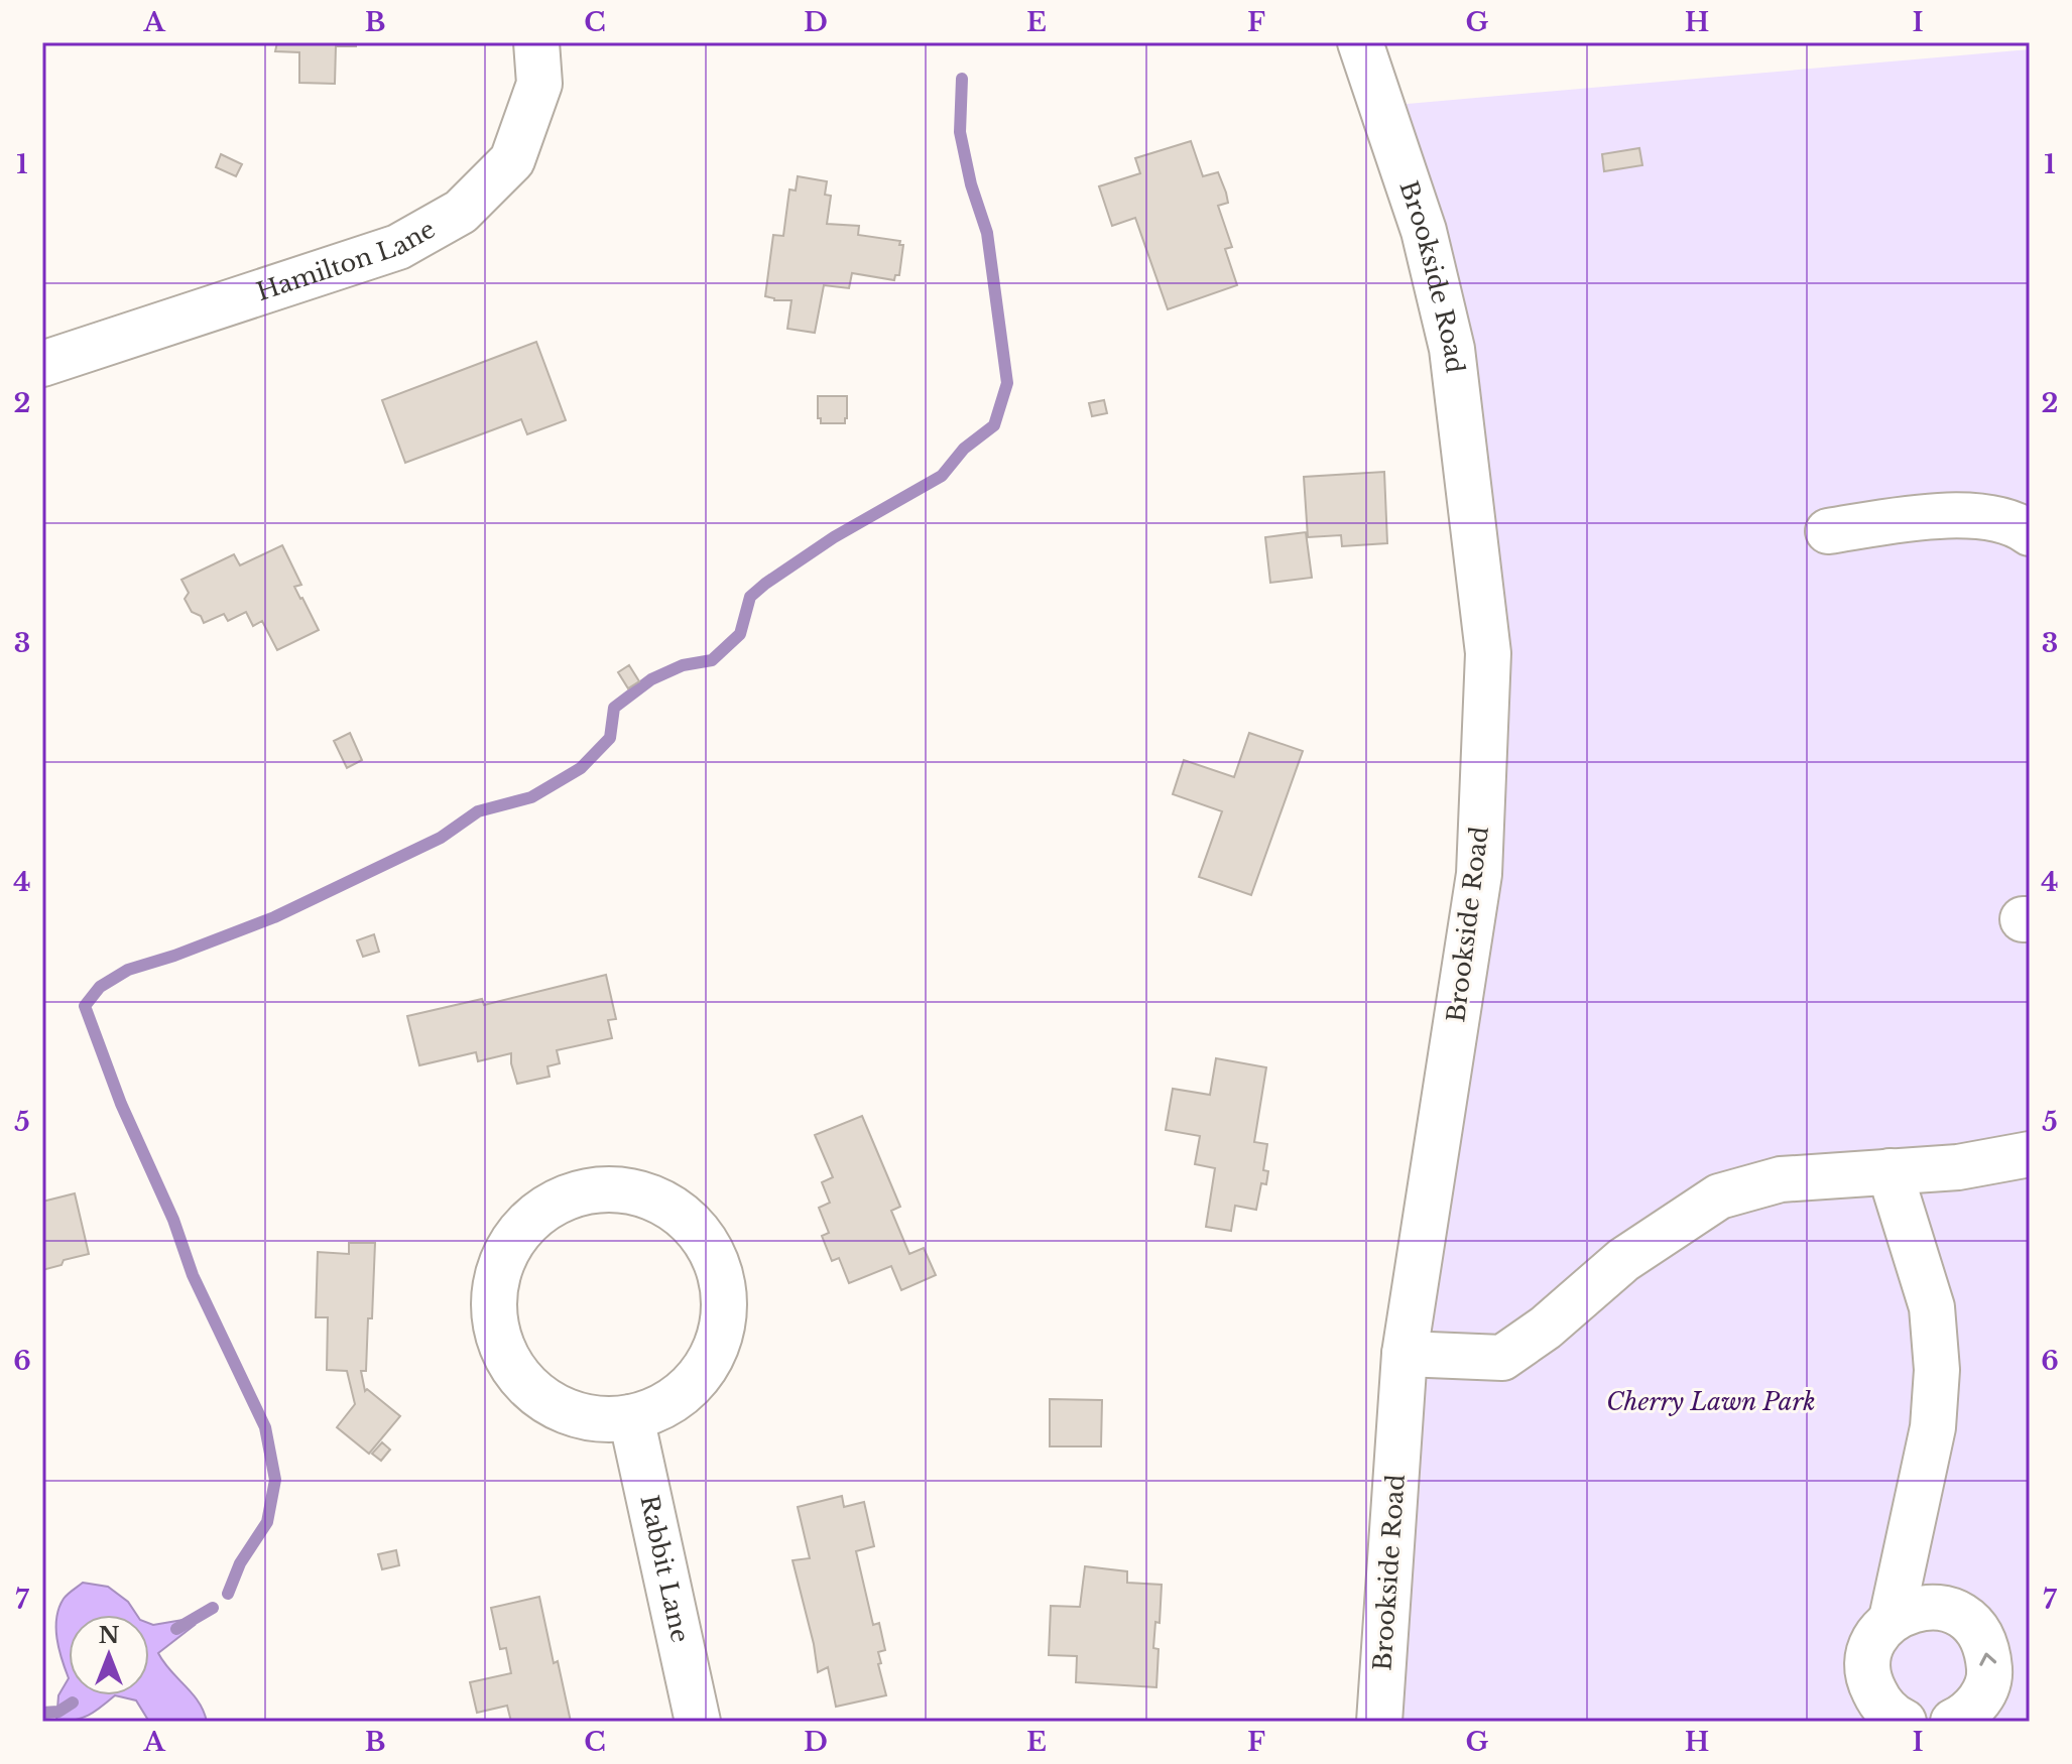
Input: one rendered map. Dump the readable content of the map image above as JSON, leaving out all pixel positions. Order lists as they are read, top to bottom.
{
  "streets": {
    "street": ["Hamilton Lane", "Brookside Road", "Rabbit Lane"]
  },
  "parks": ["Cherry Lawn Park"],
  "north": "top",
  "grid": {
    "columns": [
      "A",
      "B",
      "C",
      "D",
      "E",
      "F",
      "G",
      "H",
      "I"
    ],
    "rows": [
      "1",
      "2",
      "3",
      "4",
      "5",
      "6",
      "7"
    ]
  }
}
